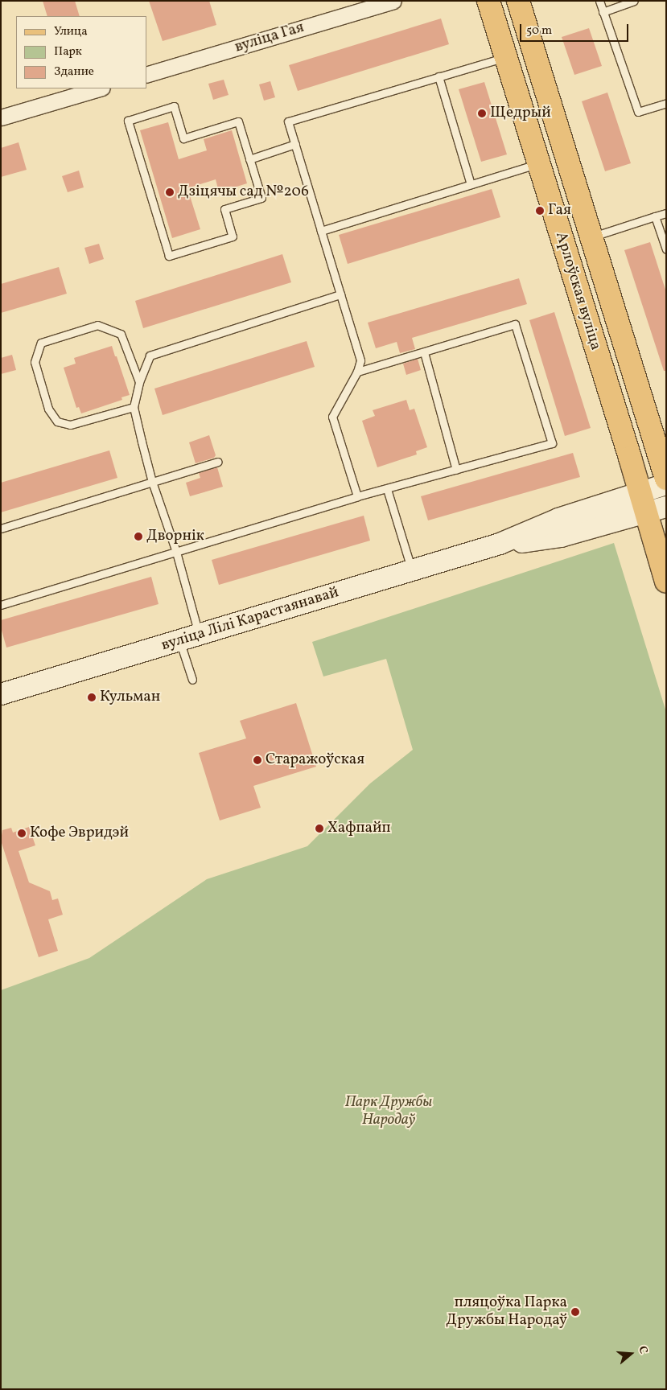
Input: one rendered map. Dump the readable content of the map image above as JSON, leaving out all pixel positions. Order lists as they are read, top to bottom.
{
  "streets": {
    "main road": ["Арлоўская вуліца", "вуліца Лілі Карастаянавай"],
    "street": ["вуліца Гая"]
  },
  "crossings": [
    ["Арлоўская вуліца", "вуліца Лілі Карастаянавай"]
  ],
  "parks": ["Парк Дружбы Народаў"],
  "places": [
    "Щедрый",
    "Дзіцячы сад №206",
    "Гая",
    "Дворнік",
    "Кульман",
    "Старажоўская",
    "Хафпайп",
    "Кофе Эвридэй",
    "пляцоўка Парка Дружбы Народаў"
  ],
  "legend": ["Улица", "Парк", "Здание"],
  "scale_bar": "50 m",
  "north": "right"
}
